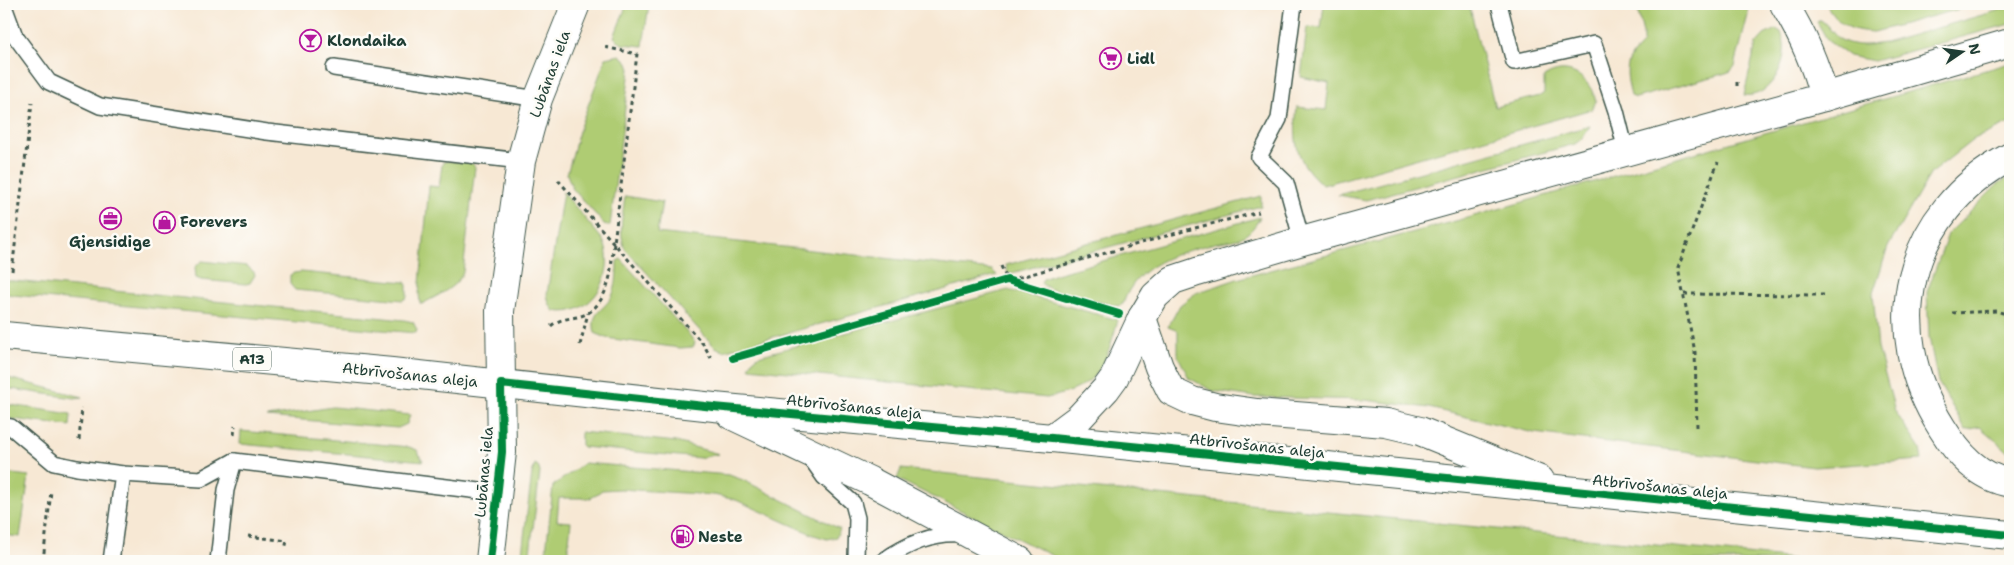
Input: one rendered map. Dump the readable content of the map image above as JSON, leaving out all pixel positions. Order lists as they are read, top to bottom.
{
  "streets": {
    "main road": ["Lubānas iela", "A13", "Atbrīvošanas aleja"]
  },
  "crossings": [
    ["Lubānas iela", "Atbrīvošanas aleja"]
  ],
  "places": {
    "bar": ["Klondaika"],
    "supermarket": ["Lidl"],
    "office": ["Gjensidige"],
    "shop": ["Forevers"],
    "fuel station": ["Neste"]
  },
  "north": "right"
}
